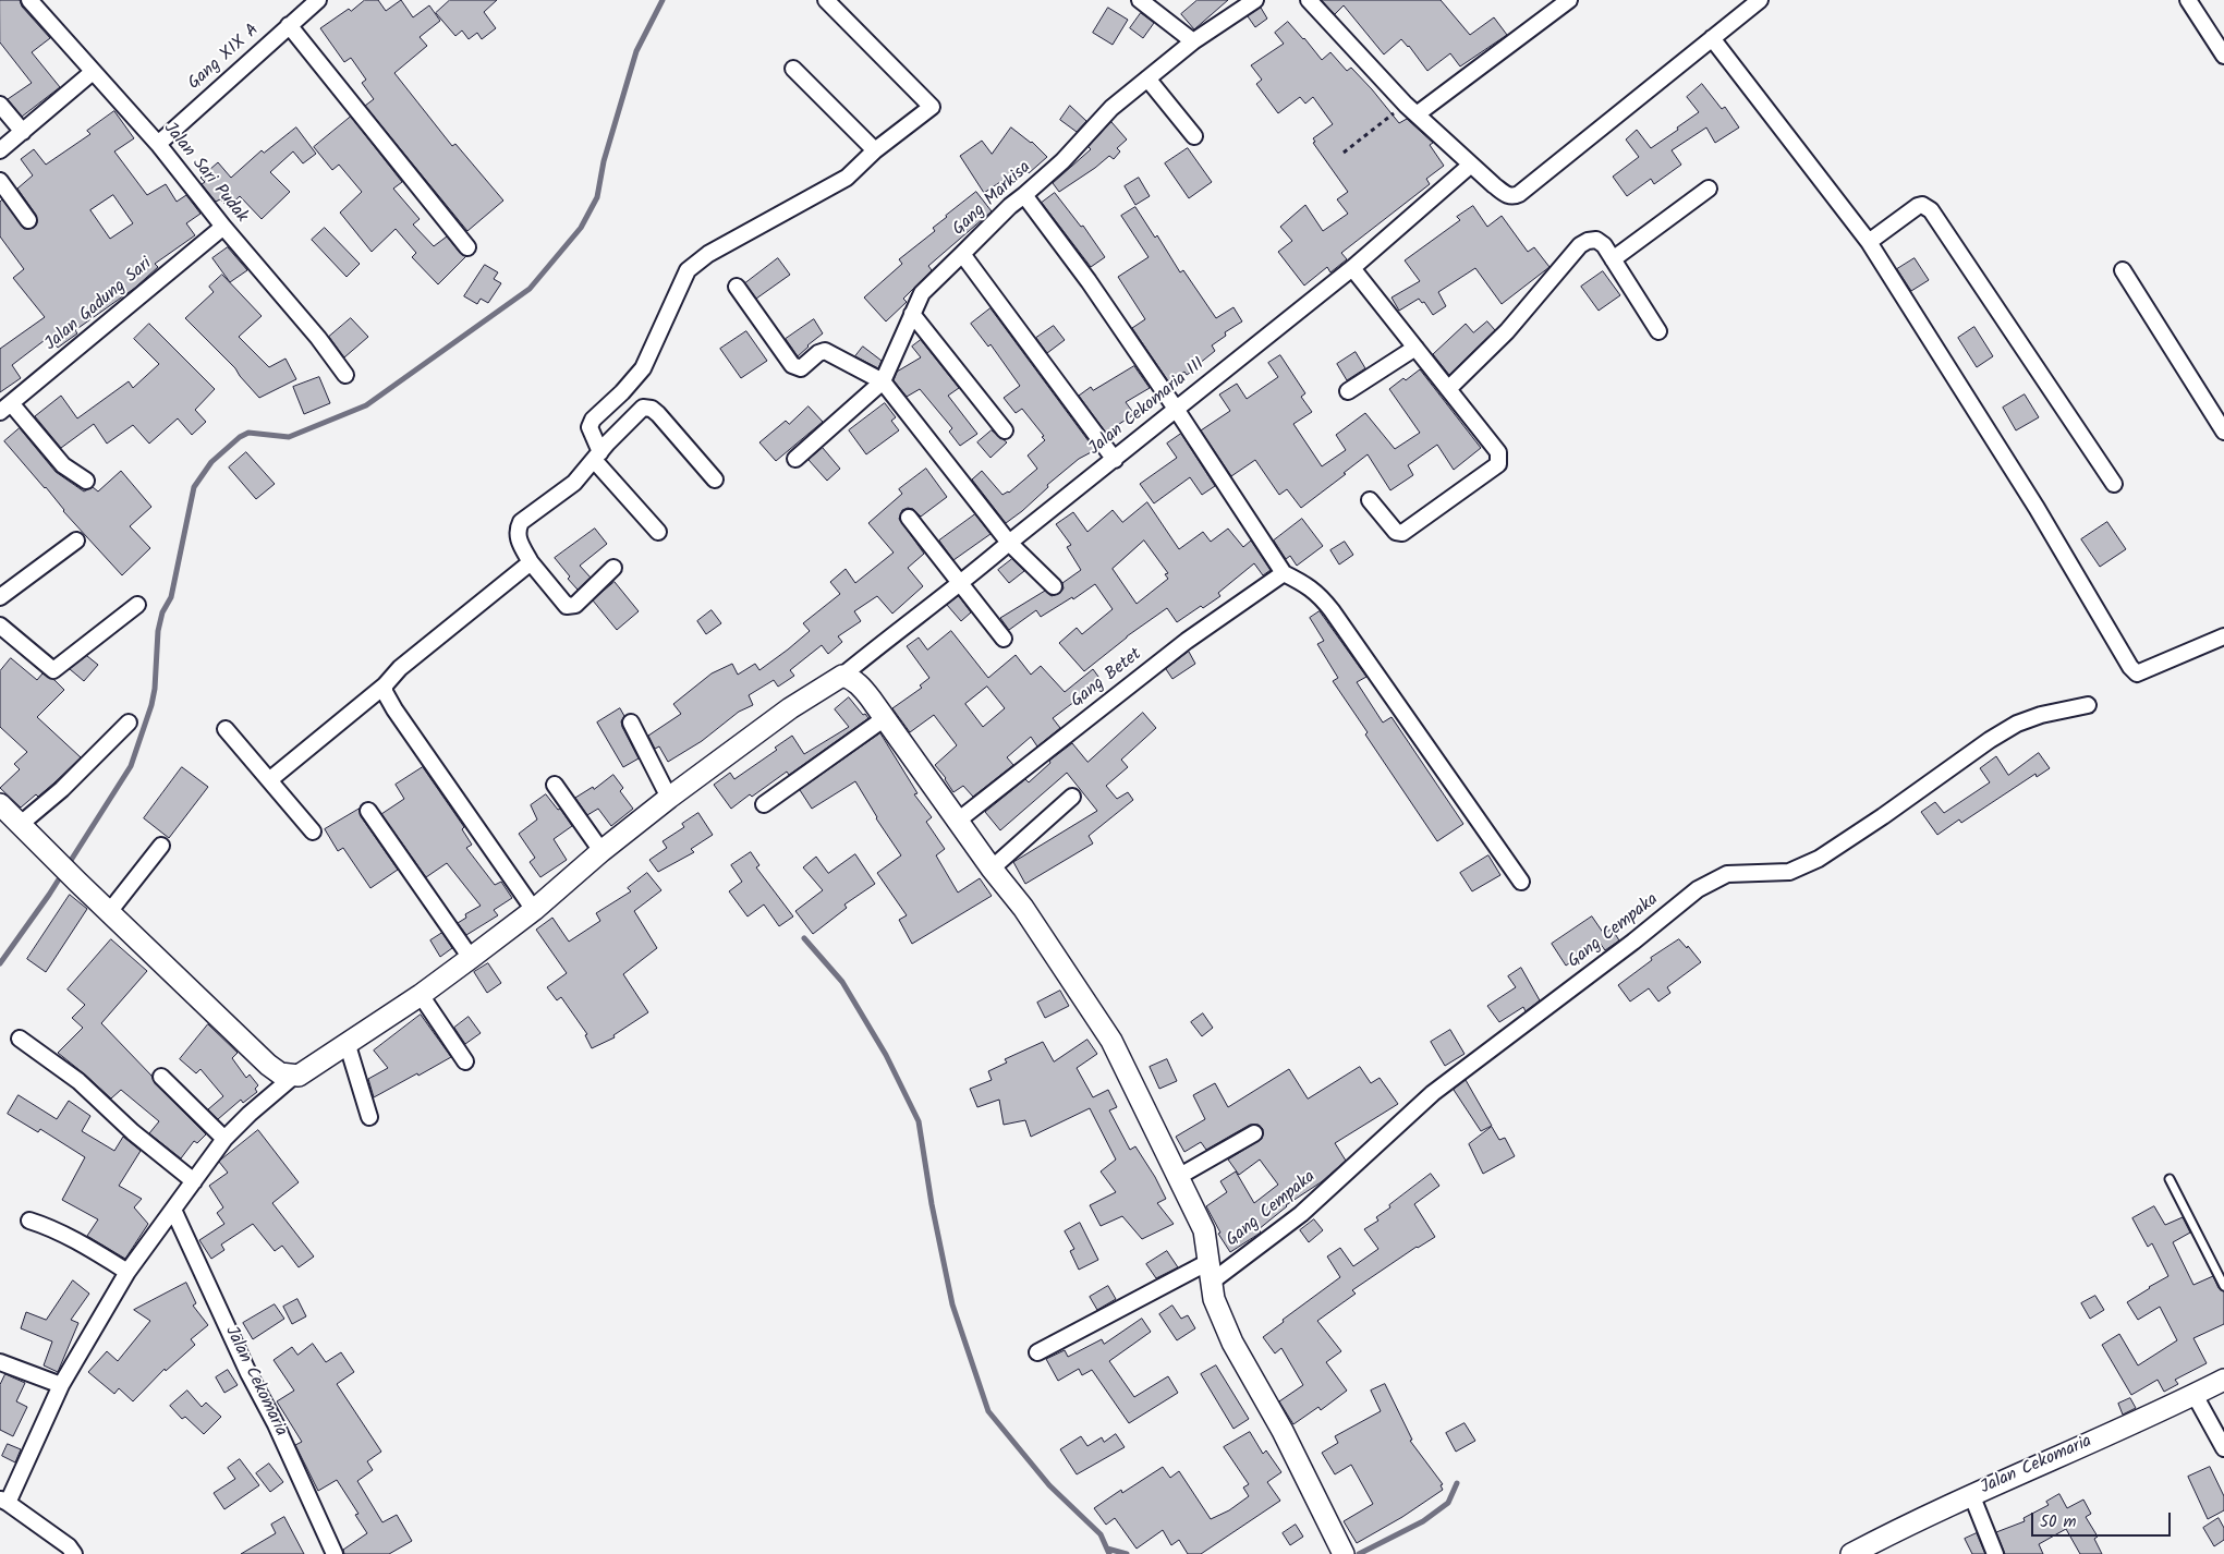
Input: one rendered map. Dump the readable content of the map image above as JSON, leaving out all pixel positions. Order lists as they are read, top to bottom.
{
  "streets": {
    "street": [
      "Gang XIX A",
      "Jalan Sari Pudak",
      "Gang Markisa",
      "Jalan Gadung Sari",
      "Jalan Cekomaria III",
      "Gang Betet",
      "Gang Cempaka",
      "Jalan Cekomaria"
    ]
  },
  "crossings": [
    ["Gang XIX A", "Jalan Sari Pudak"],
    ["Jalan Sari Pudak", "Jalan Gadung Sari"]
  ],
  "scale_bar": "50 m"
}
